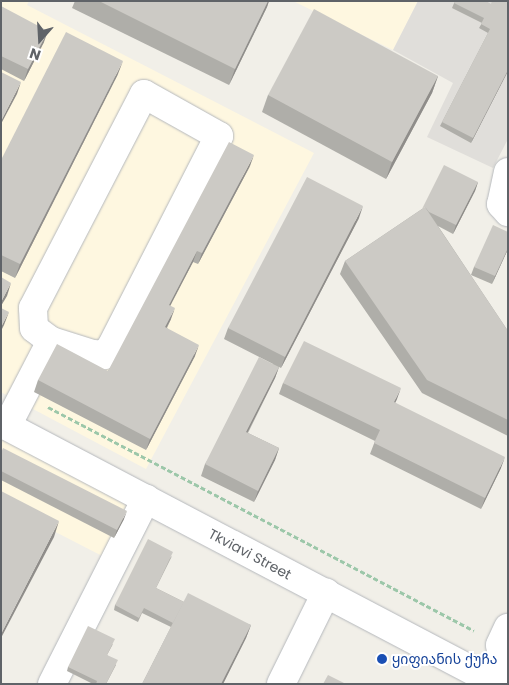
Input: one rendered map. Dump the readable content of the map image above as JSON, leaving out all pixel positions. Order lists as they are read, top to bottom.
{
  "streets": {
    "street": ["Tkviavi Street"]
  },
  "places": ["ყიფიანის ქუჩა"],
  "north": "bottom"
}
